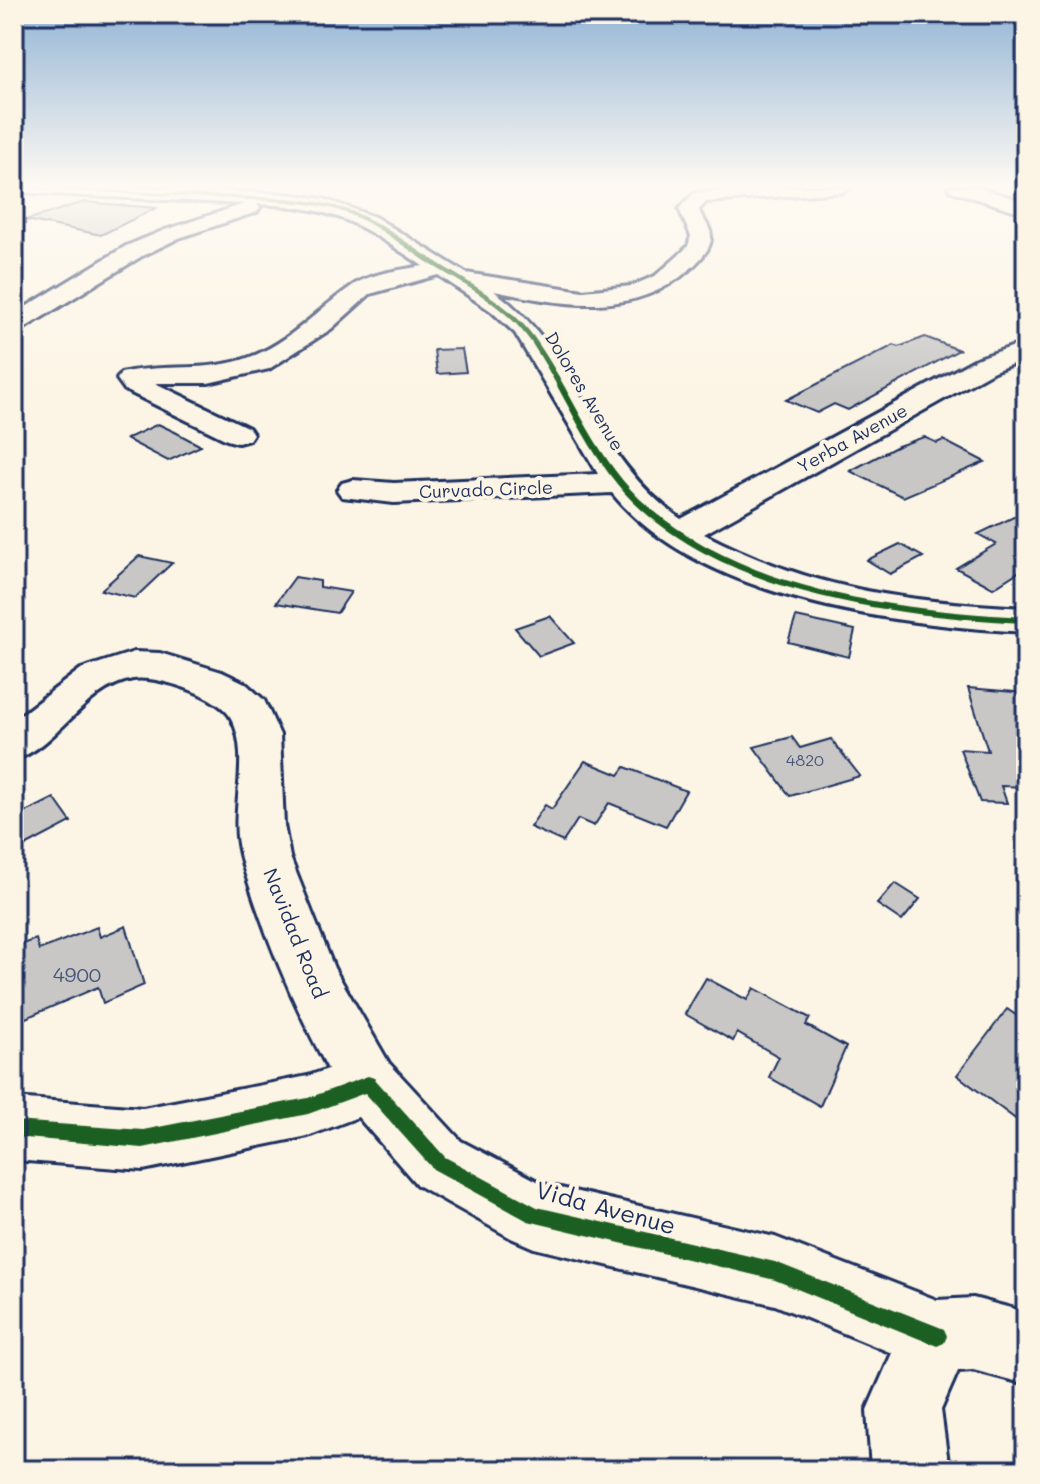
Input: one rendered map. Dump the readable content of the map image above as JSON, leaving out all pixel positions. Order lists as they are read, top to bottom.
{
  "streets": {
    "street": [
      "Dolores Avenue",
      "Yerba Avenue",
      "Curvado Circle",
      "Navidad Road",
      "Vida Avenue"
    ]
  },
  "crossings": [
    ["Dolores Avenue", "Yerba Avenue"],
    ["Dolores Avenue", "Curvado Circle"],
    ["Navidad Road", "Vida Avenue"]
  ],
  "house_numbers": ["4820", "4900"]
}
